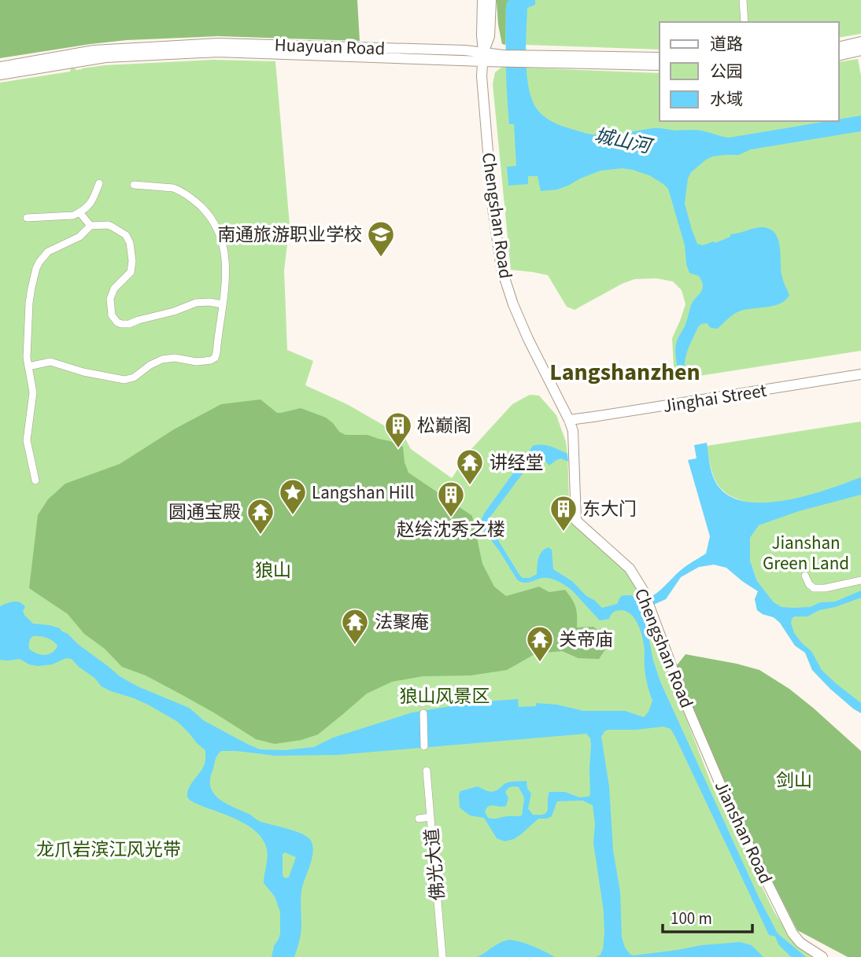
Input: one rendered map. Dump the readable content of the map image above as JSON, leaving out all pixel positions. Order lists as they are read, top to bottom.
{
  "streets": {
    "main road": [
      "Huayuan Road",
      "Chengshan Road",
      "Jinghai Street",
      "Jianshan Road"
    ],
    "street": ["佛光大道"]
  },
  "crossings": [
    ["Huayuan Road", "Chengshan Road"],
    ["Chengshan Road", "Jinghai Street"],
    ["Chengshan Road", "Jianshan Road"]
  ],
  "districts": ["Langshanzhen"],
  "water": ["城山河"],
  "parks": [
    "Jianshan Green Land",
    "狼山",
    "狼山风景区",
    "剑山",
    "龙爪岩滨江风光带"
  ],
  "places": {
    "school or university": ["南通旅游职业学校"],
    "building": ["松巅阁", "赵绘沈秀之楼", "东大门"],
    "temple": [
      "讲经堂",
      "圆通宝殿",
      "法聚庵",
      "关帝庙"
    ],
    "place": ["Langshan Hill"]
  },
  "legend": ["道路", "公园", "水域"],
  "scale_bar": "100 m"
}
